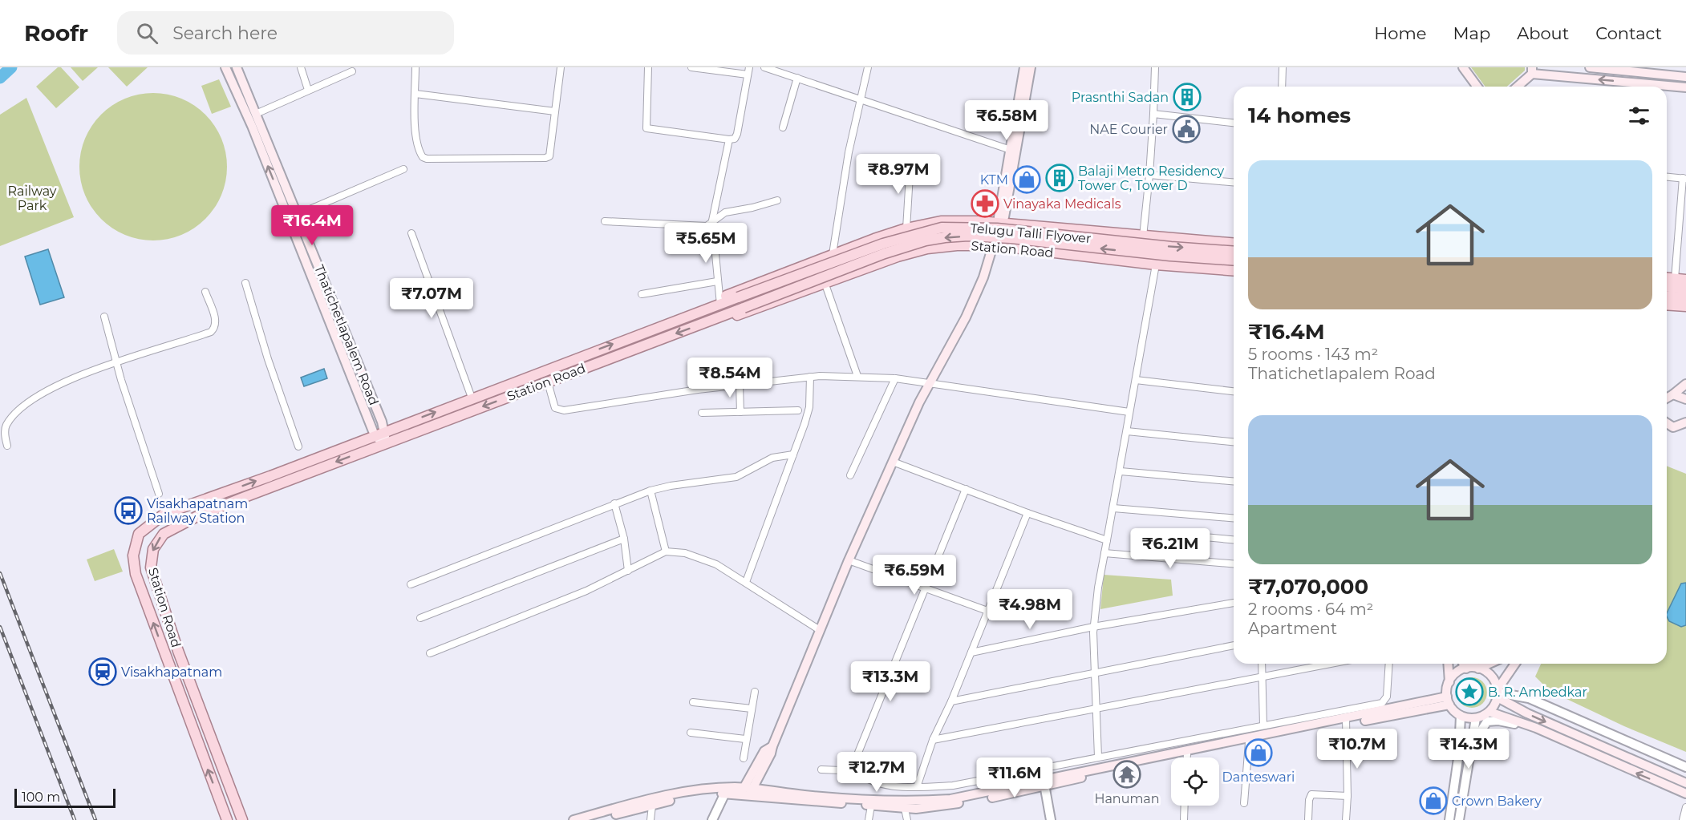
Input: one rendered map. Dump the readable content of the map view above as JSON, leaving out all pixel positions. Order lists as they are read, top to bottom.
{
  "streets": {
    "main road": ["Telugu Talli Flyover", "Station Road", "Thatichetlapalem Road"]
  },
  "crossings": [
    ["Telugu Talli Flyover", "Station Road"],
    ["Station Road", "Thatichetlapalem Road"]
  ],
  "parks": ["Railway Park"],
  "places": {
    "building": ["Prasnthi Sadan", "Balaji Metro Residency Tower C, Tower D"],
    "public building": ["NAE Courier"],
    "shop": ["KTM", "Danteswari", "Crown Bakery"],
    "pharmacy": ["Vinayaka Medicals"],
    "bus stop": ["Visakhapatnam Railway Station"],
    "station": ["Visakhapatnam"],
    "place": ["B. R. Ambedkar"],
    "temple": ["Hanuman"]
  },
  "scale_bar": "100 m",
  "page": {
    "header": "Roofr",
    "search": "Search here",
    "nav": [
      "Home",
      "Map",
      "About",
      "Contact"
    ],
    "heading": "14 homes",
    "price": [
      "₹6.58M",
      "₹8.97M",
      "₹16.4M",
      "₹5.65M",
      "₹7.07M",
      "₹8.54M",
      "₹6.21M",
      "₹6.59M",
      "₹4.98M",
      "₹13.3M",
      "₹10.7M",
      "₹14.3M",
      "₹12.7M",
      "₹11.6M"
    ],
    "list": [
      {
        "name": "₹16.4M",
        "note": "5 rooms · 143 m² · Thatichetlapalem Road"
      },
      {
        "name": "₹7,070,000",
        "note": "2 rooms · 64 m² · Apartment"
      }
    ],
    "scale": "100 m"
  }
}
